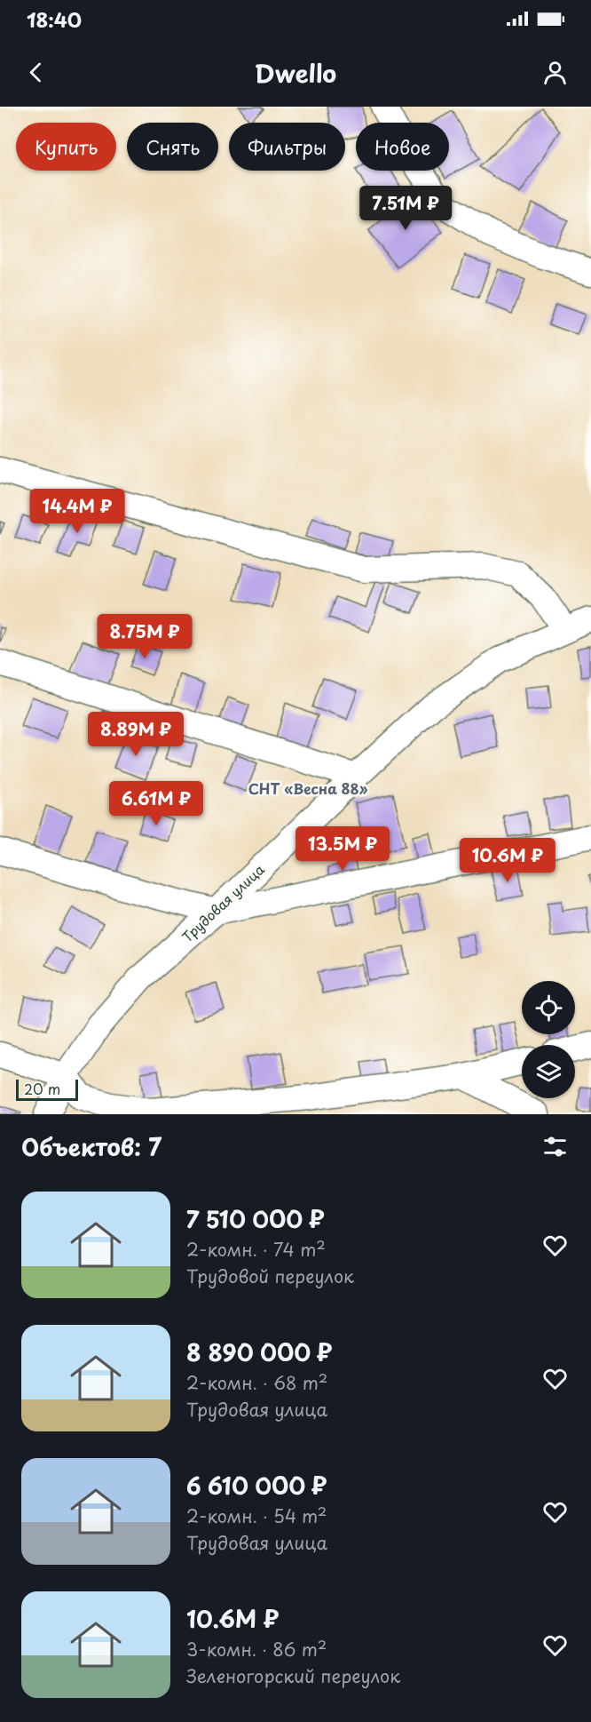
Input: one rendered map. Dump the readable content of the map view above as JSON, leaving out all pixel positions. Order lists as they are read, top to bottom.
{
  "streets": {
    "street": ["Трудовая улица"]
  },
  "districts": ["СНТ «Весна 88»"],
  "scale_bar": "20 m",
  "page": {
    "status": "18:40",
    "header": "Dwello",
    "chip": [
      "Купить",
      "Снять",
      "Фильтры",
      "Новое"
    ],
    "price": [
      "7.51M ₽",
      "14.4M ₽",
      "8.75M ₽",
      "8.89M ₽",
      "6.61M ₽",
      "13.5M ₽",
      "10.6M ₽"
    ],
    "scale": "20 m",
    "heading": "Объектов: 7",
    "list": [
      {
        "name": "7 510 000 ₽",
        "note": "2-комн. · 74 m² · Трудовой переулок"
      },
      {
        "name": "8 890 000 ₽",
        "note": "2-комн. · 68 m² · Трудовая улица"
      },
      {
        "name": "6 610 000 ₽",
        "note": "2-комн. · 54 m² · Трудовая улица"
      },
      {
        "name": "10.6M ₽",
        "note": "3-комн. · 86 m² · Зеленогорский переулок"
      }
    ]
  }
}
